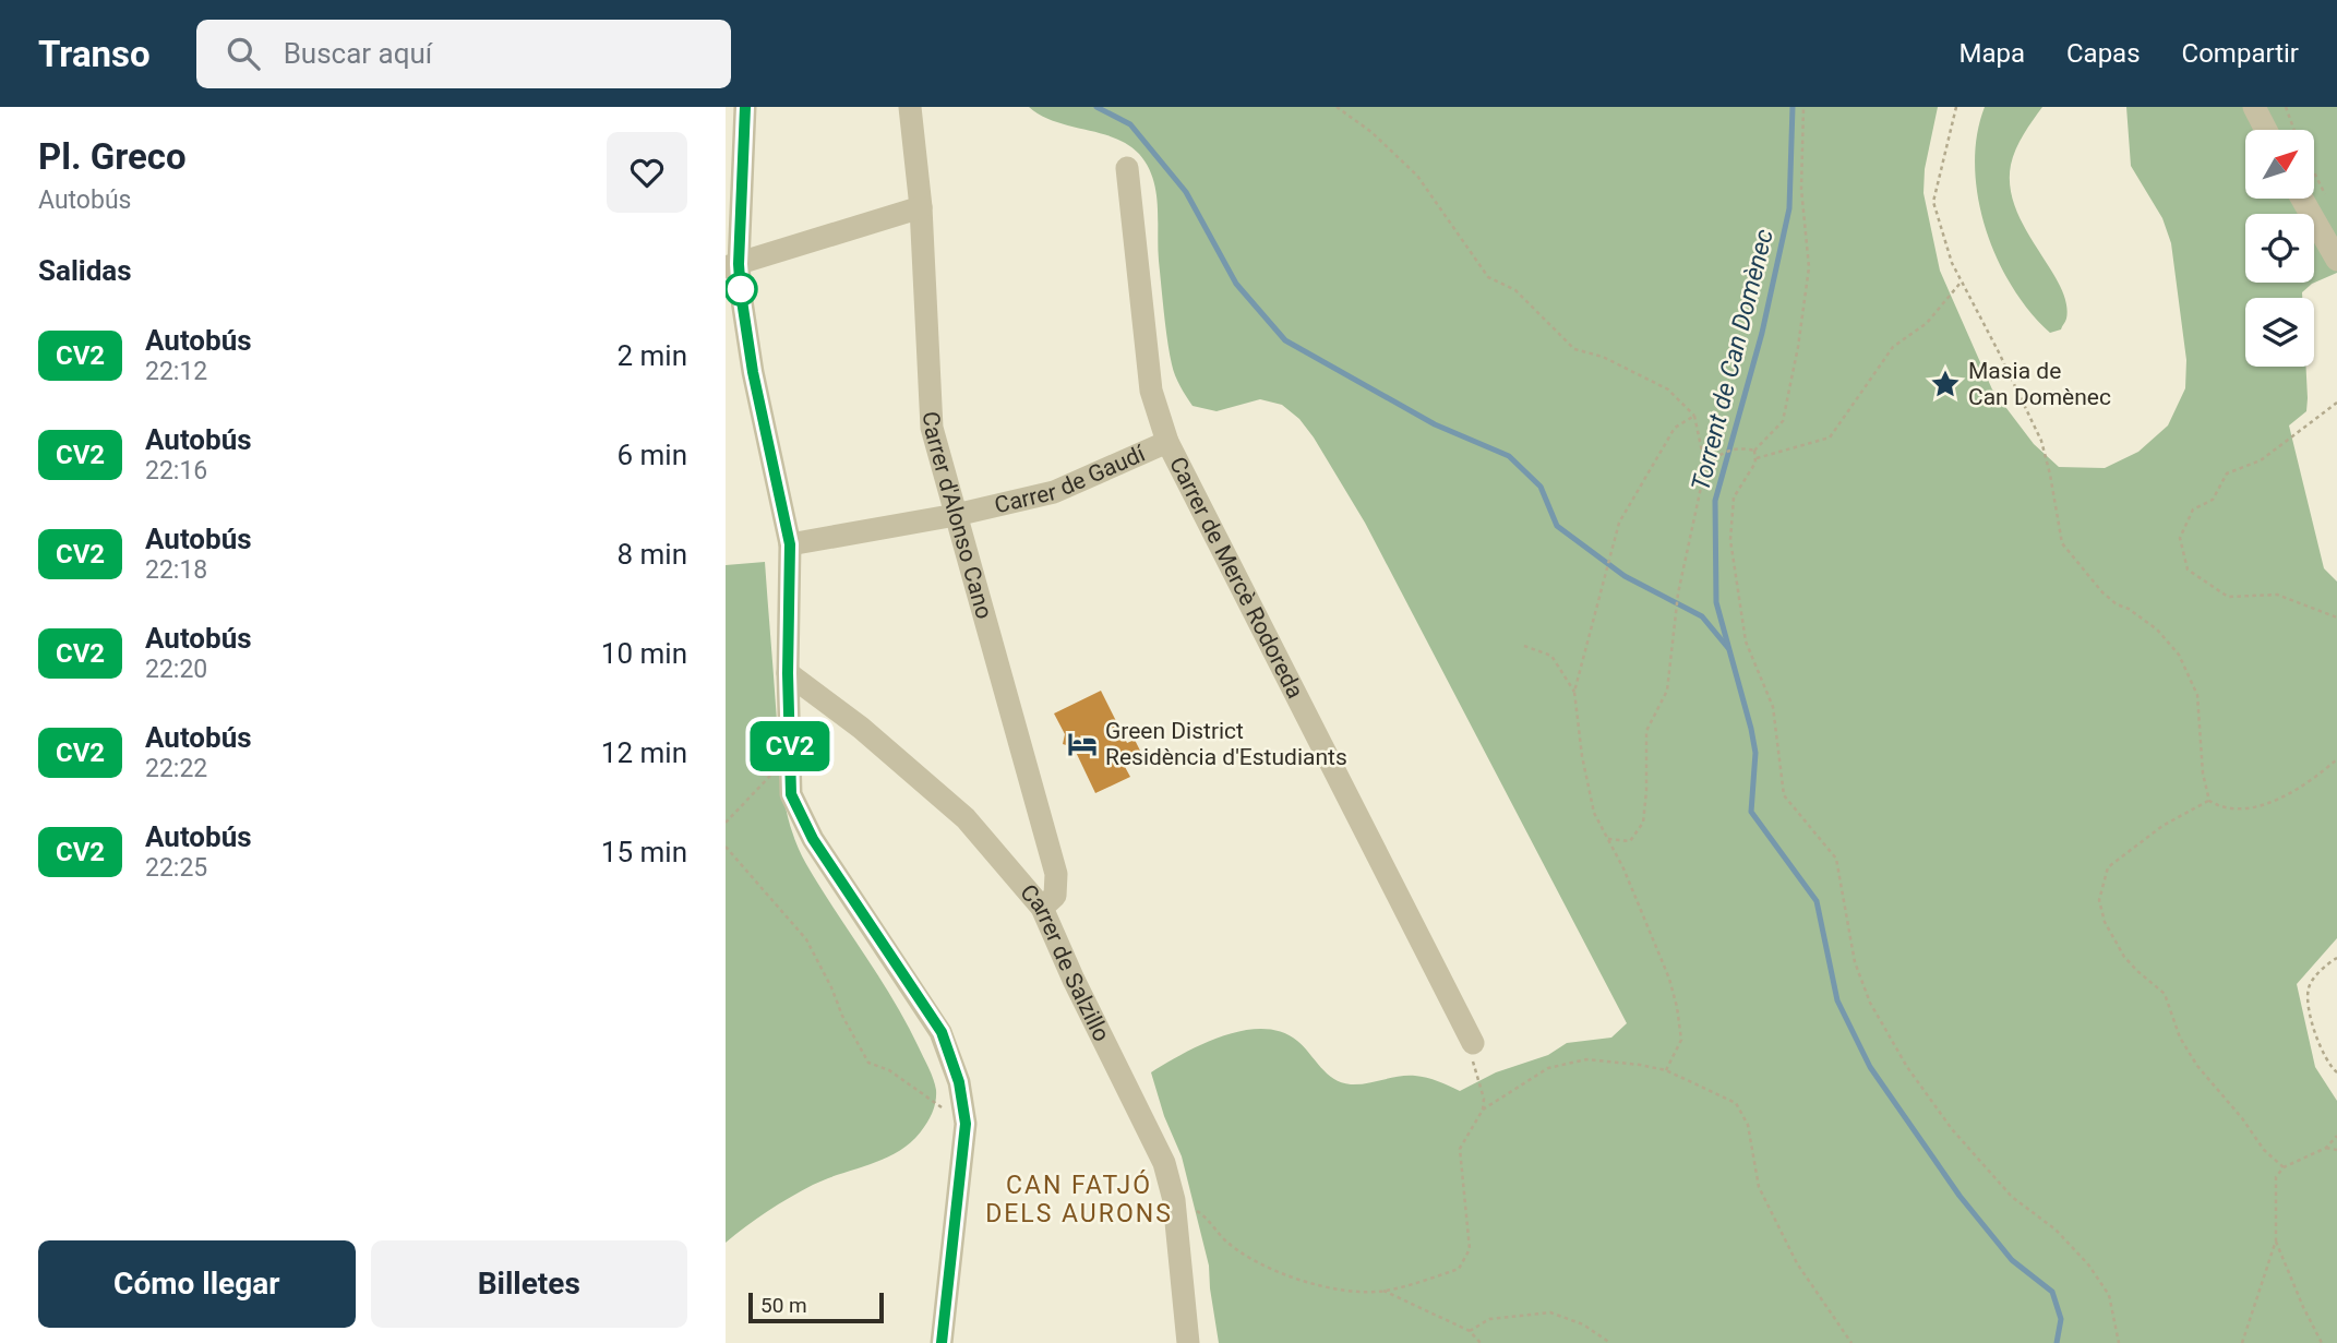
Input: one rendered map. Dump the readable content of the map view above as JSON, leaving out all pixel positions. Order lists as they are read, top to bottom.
{
  "streets": {
    "street": [
      "Carrer de Gaudí",
      "Carrer d'Alonso Cano",
      "Carrer de Mercè Rodoreda",
      "Carrer de Salzillo"
    ]
  },
  "crossings": [
    ["Carrer de Gaudí", "Carrer d'Alonso Cano"],
    ["Carrer de Gaudí", "Carrer de Mercè Rodoreda"],
    ["Carrer d'Alonso Cano", "Carrer de Salzillo"]
  ],
  "districts": ["CAN FATJÓ DELS AURONS"],
  "water": ["Torrent de Can Domènec"],
  "places": {
    "place": ["Masia de Can Domènec"],
    "hotel": ["Green District Residència d'Estudiants"]
  },
  "lines": ["bus line CV2"],
  "scale_bar": "50 m",
  "north": "top right",
  "page": {
    "header": "Transo",
    "search": "Buscar aquí",
    "nav": ["Mapa", "Capas", "Compartir"],
    "heading": [
      ["Pl. Greco", "Autobús"],
      "Salidas"
    ],
    "on_map": "CV2",
    "list": [
      {
        "mark": "CV2",
        "name": "Autobús",
        "note": "22:12",
        "value": "2 min"
      },
      {
        "mark": "CV2",
        "name": "Autobús",
        "note": "22:16",
        "value": "6 min"
      },
      {
        "mark": "CV2",
        "name": "Autobús",
        "note": "22:18",
        "value": "8 min"
      },
      {
        "mark": "CV2",
        "name": "Autobús",
        "note": "22:20",
        "value": "10 min"
      },
      {
        "mark": "CV2",
        "name": "Autobús",
        "note": "22:22",
        "value": "12 min"
      },
      {
        "mark": "CV2",
        "name": "Autobús",
        "note": "22:25",
        "value": "15 min"
      }
    ],
    "buttons": ["Cómo llegar", "Billetes"],
    "scale": "50 m"
  }
}
